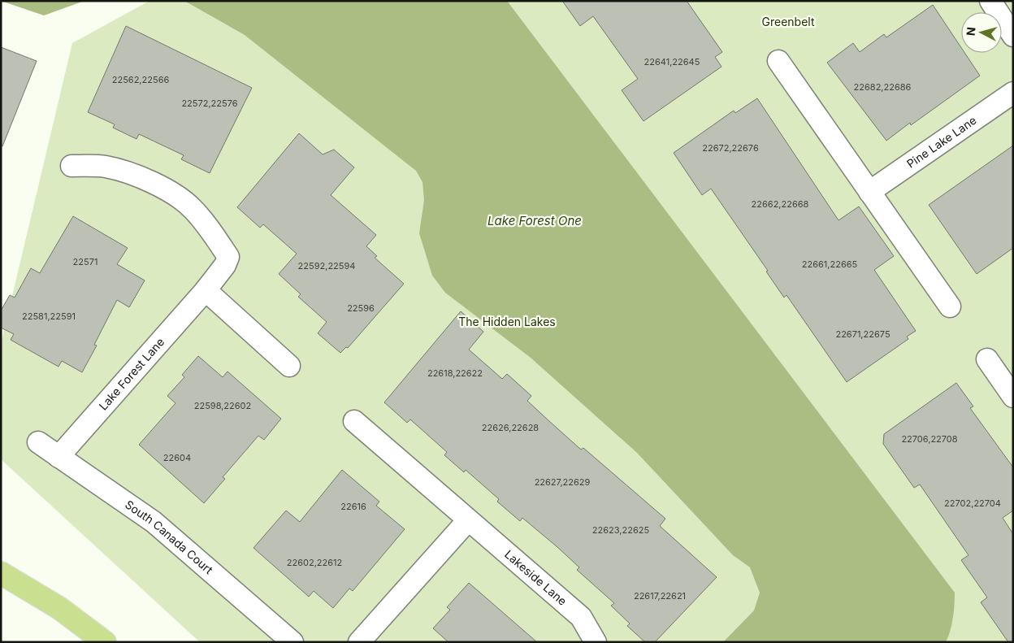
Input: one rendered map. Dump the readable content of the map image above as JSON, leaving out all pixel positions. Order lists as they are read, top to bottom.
{
  "streets": {
    "street": [
      "Pine Lake Lane",
      "Lake Forest Lane",
      "South Canada Court",
      "Lakeside Lane"
    ]
  },
  "crossings": [
    ["Lake Forest Lane", "South Canada Court"]
  ],
  "water": ["Lake Forest One"],
  "parks": ["Greenbelt", "The Hidden Lakes"],
  "house_numbers": [
    "22641,22645",
    "22562,22566",
    "22682,22686",
    "22572,22576",
    "22672,22676",
    "22662,22668",
    "22571",
    "22661,22665",
    "22592,22594",
    "22596",
    "22581,22591",
    "22671,22675",
    "22618,22622",
    "22598,22602",
    "22626,22628",
    "22706,22708",
    "22604",
    "22627,22629",
    "22702,22704",
    "22616",
    "22623,22625",
    "22602,22612",
    "22617,22621"
  ],
  "north": "left"
}
